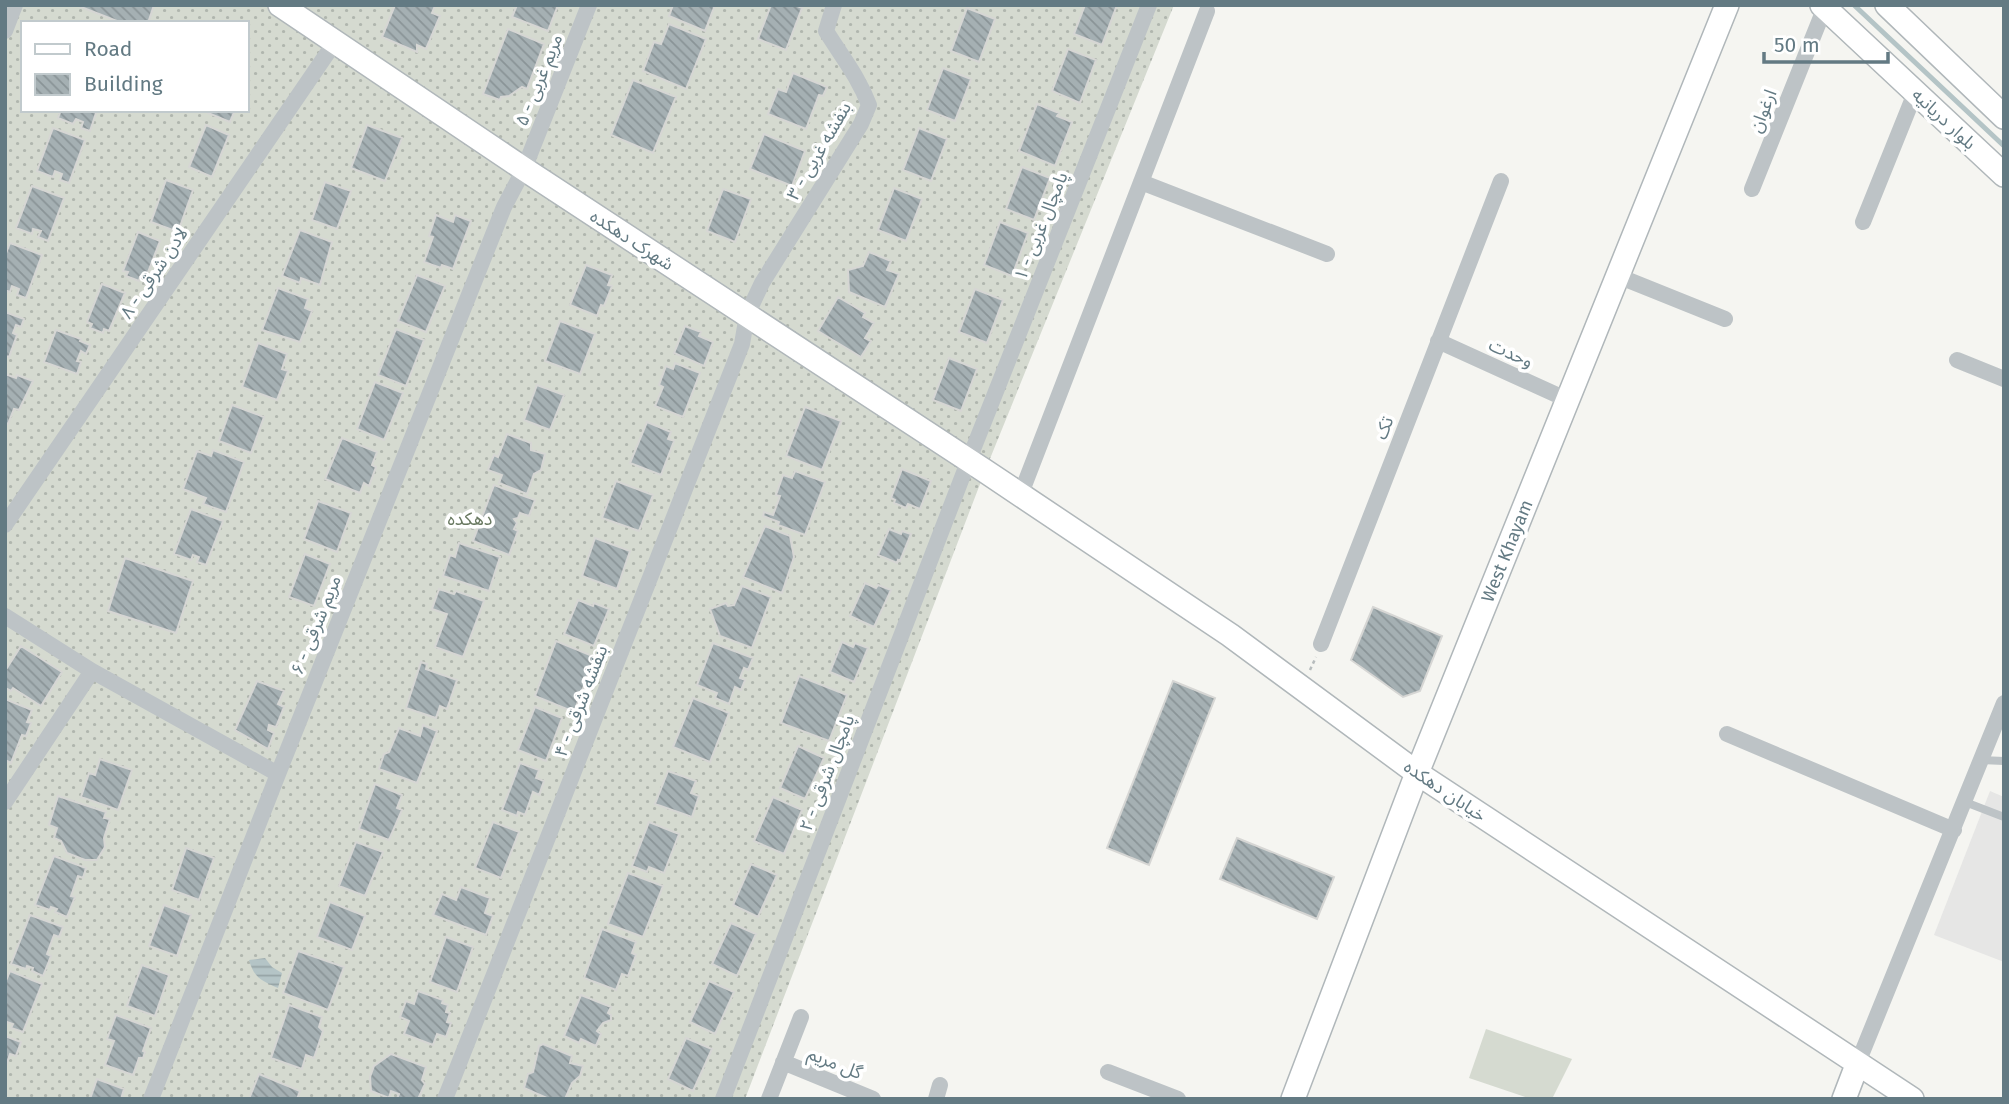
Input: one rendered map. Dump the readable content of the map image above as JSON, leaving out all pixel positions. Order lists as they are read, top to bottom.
{
  "streets": {
    "street": [
      "مریم غربی - ۵",
      "ارغوان",
      "بلوار دریانیه",
      "بنفشه غربی - ۳",
      "پامچال غربی - ۱",
      "شهرک دهکده",
      "لادن شرقی - ۸",
      "وحدت",
      "تک",
      "West Khayam",
      "مریم شرقی - ۶",
      "بنفشه شرقی - ۴",
      "پامچال شرقی - ۲",
      "خیابان دهکده",
      "گل مریم"
    ]
  },
  "crossings": [
    ["مریم غربی - ۵", "شهرک دهکده"],
    ["مریم غربی - ۵", "مریم شرقی - ۶"],
    ["ارغوان", "بلوار دریانیه"],
    ["بنفشه غربی - ۳", "شهرک دهکده"],
    ["بنفشه غربی - ۳", "بنفشه شرقی - ۴"],
    ["پامچال غربی - ۱", "شهرک دهکده"],
    ["پامچال غربی - ۱", "پامچال شرقی - ۲"],
    ["پامچال غربی - ۱", "خیابان دهکده"],
    ["شهرک دهکده", "لادن شرقی - ۸"],
    ["شهرک دهکده", "مریم شرقی - ۶"],
    ["شهرک دهکده", "بنفشه شرقی - ۴"],
    ["شهرک دهکده", "پامچال شرقی - ۲"],
    ["شهرک دهکده", "خیابان دهکده"],
    ["وحدت", "تک"],
    ["وحدت", "West Khayam"],
    ["West Khayam", "خیابان دهکده"],
    ["پامچال شرقی - ۲", "خیابان دهکده"]
  ],
  "parks": ["دهکده"],
  "legend": ["Road", "Building"],
  "scale_bar": "50 m"
}
